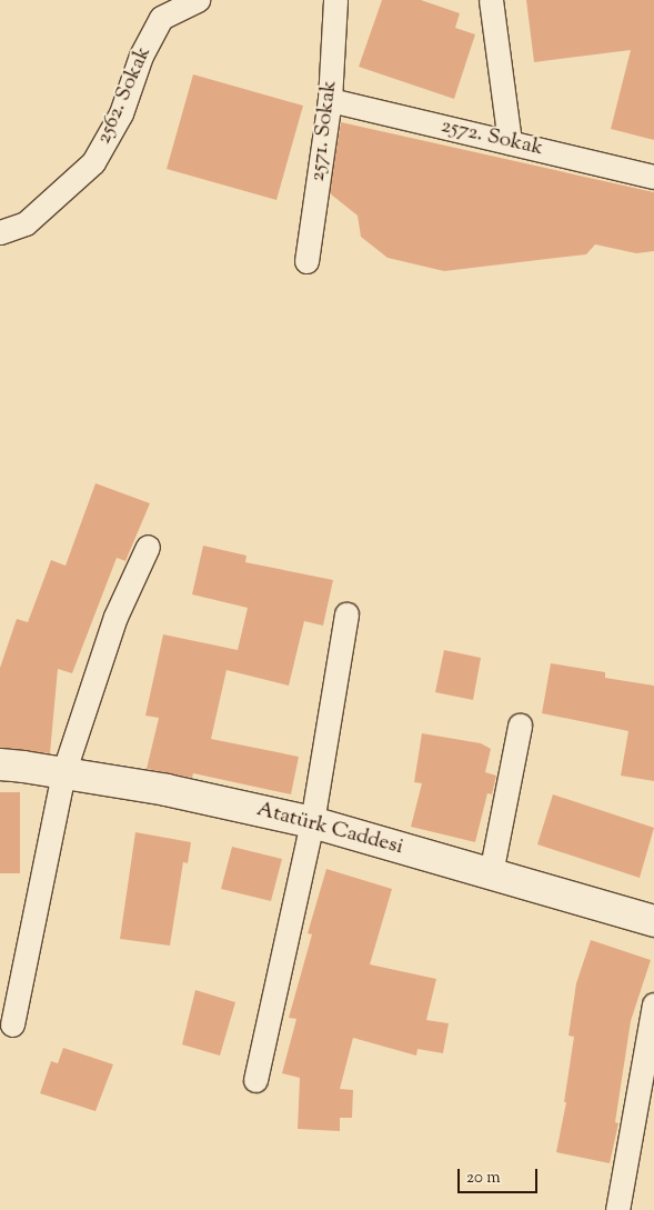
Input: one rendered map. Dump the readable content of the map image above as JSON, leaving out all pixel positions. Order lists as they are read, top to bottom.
{
  "streets": {
    "street": [
      "2562. Sokak",
      "2571. Sokak",
      "2572. Sokak",
      "Atatürk Caddesi"
    ]
  },
  "crossings": [
    ["2571. Sokak", "2572. Sokak"]
  ],
  "scale_bar": "20 m"
}
